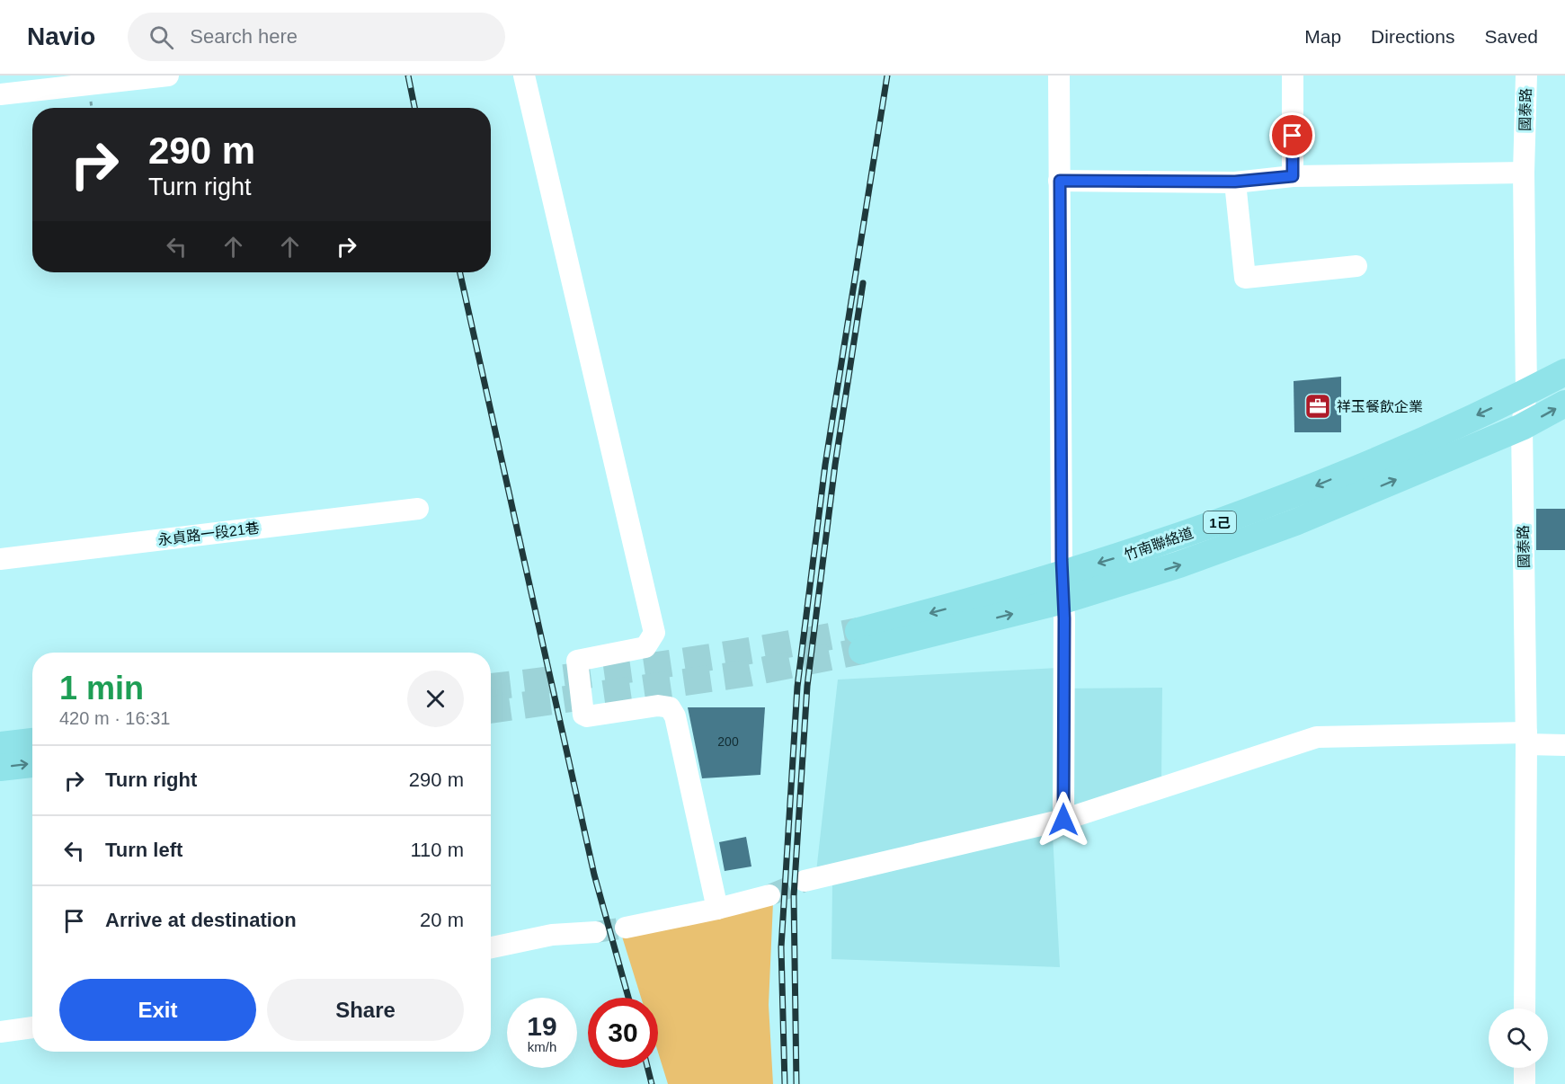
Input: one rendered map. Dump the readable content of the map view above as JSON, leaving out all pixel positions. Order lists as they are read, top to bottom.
{
  "streets": {
    "main road": ["1己", "竹南聯絡道"],
    "street": ["國泰路", "永貞路一段21巷"]
  },
  "crossings": [
    ["國泰路", "竹南聯絡道"]
  ],
  "places": {
    "office": ["祥玉餐飲企業"]
  },
  "house_numbers": ["200"],
  "page": {
    "header": "Navio",
    "search": "Search here",
    "nav": ["Map", "Directions", "Saved"],
    "turn": ["290 m", "Turn right"],
    "heading": ["1 min", "420 m · 16:31"],
    "list": [
      {
        "name": "Turn right",
        "value": "290 m"
      },
      {
        "name": "Turn left",
        "value": "110 m"
      },
      {
        "name": "Arrive at destination",
        "value": "20 m"
      }
    ],
    "buttons": ["Exit", "Share"],
    "speed": "19 km/h",
    "limit": "30"
  }
}
